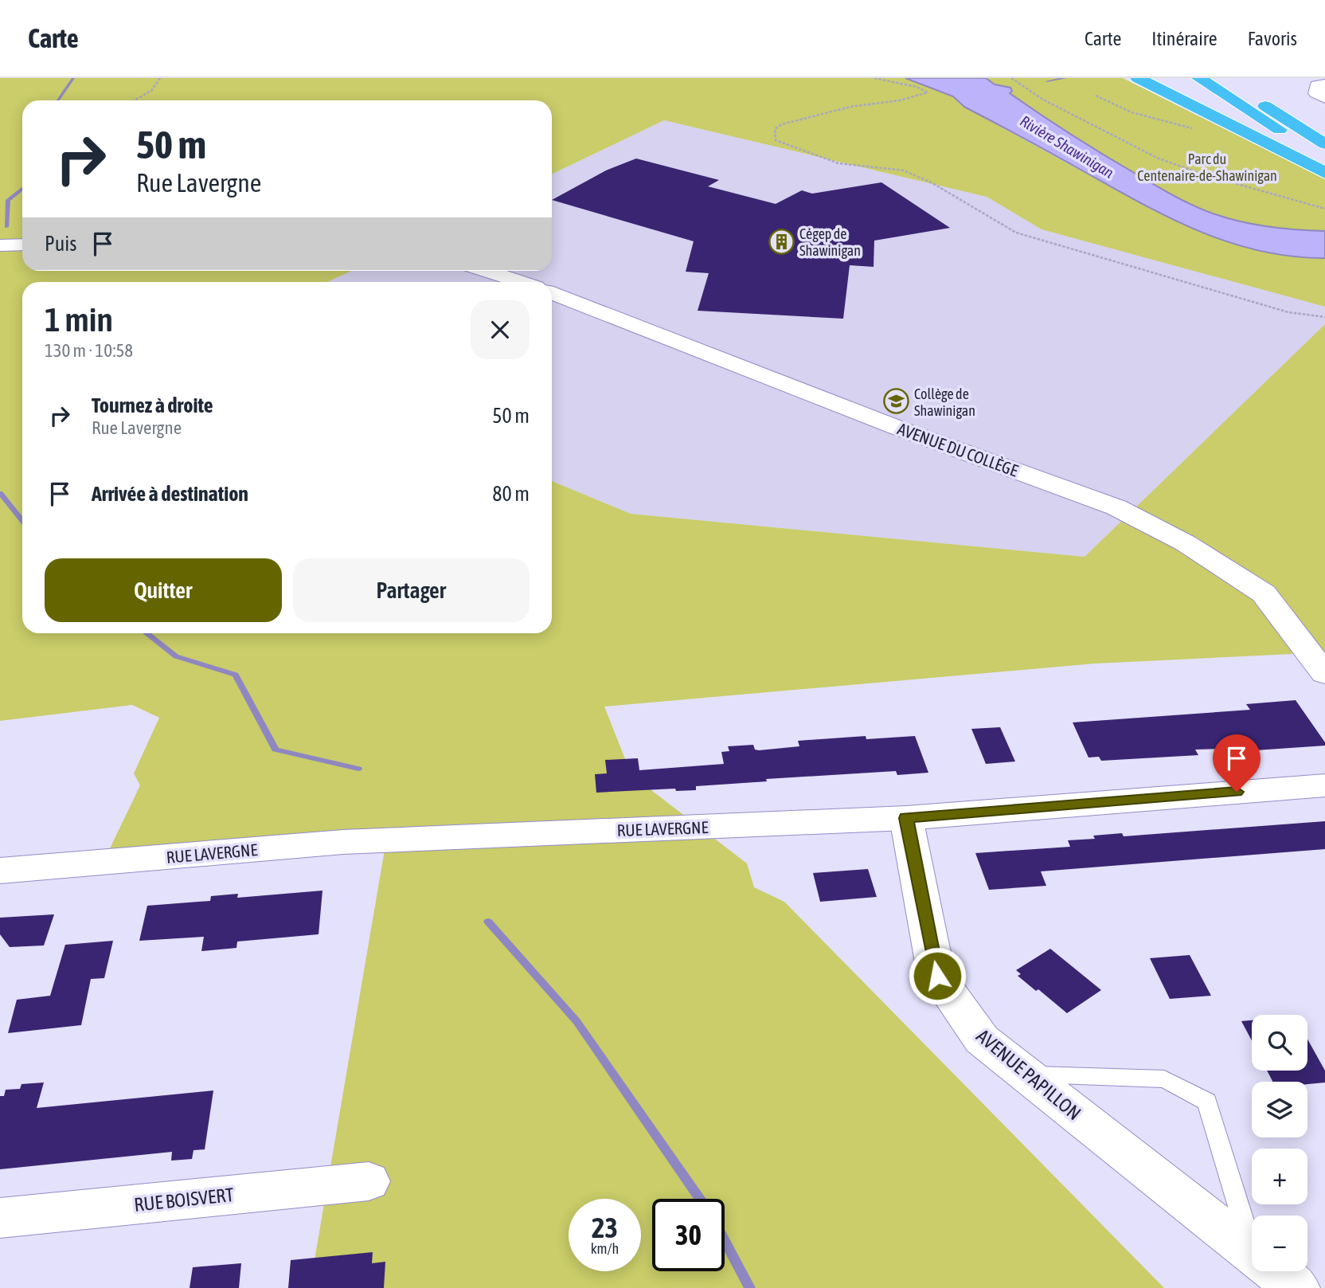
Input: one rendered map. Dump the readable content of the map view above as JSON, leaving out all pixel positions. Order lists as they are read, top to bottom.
{
  "streets": {
    "street": [
      "AVENUE DU COLLÈGE",
      "RUE LAVERGNE",
      "AVENUE PAPILLON",
      "RUE BOISVERT"
    ]
  },
  "crossings": [
    ["RUE LAVERGNE", "AVENUE PAPILLON"]
  ],
  "water": ["Rivière Shawinigan"],
  "parks": ["Parc du Centenaire-de-Shawinigan"],
  "places": {
    "building": ["Cégep de Shawinigan"],
    "school or university": ["Collège de Shawinigan"]
  },
  "page": {
    "header": "Carte",
    "nav": ["Carte", "Itinéraire", "Favoris"],
    "turn": ["50 m", "Rue Lavergne"],
    "then": "Puis",
    "heading": ["1 min", "130 m · 10:58"],
    "list": [
      {
        "name": "Tournez à droite",
        "note": "Rue Lavergne",
        "value": "50 m"
      },
      {
        "name": "Arrivée à destination",
        "value": "80 m"
      }
    ],
    "buttons": ["Quitter", "Partager"],
    "map_buttons": ["+", "−"],
    "speed": "23 km/h",
    "limit": "30"
  }
}
